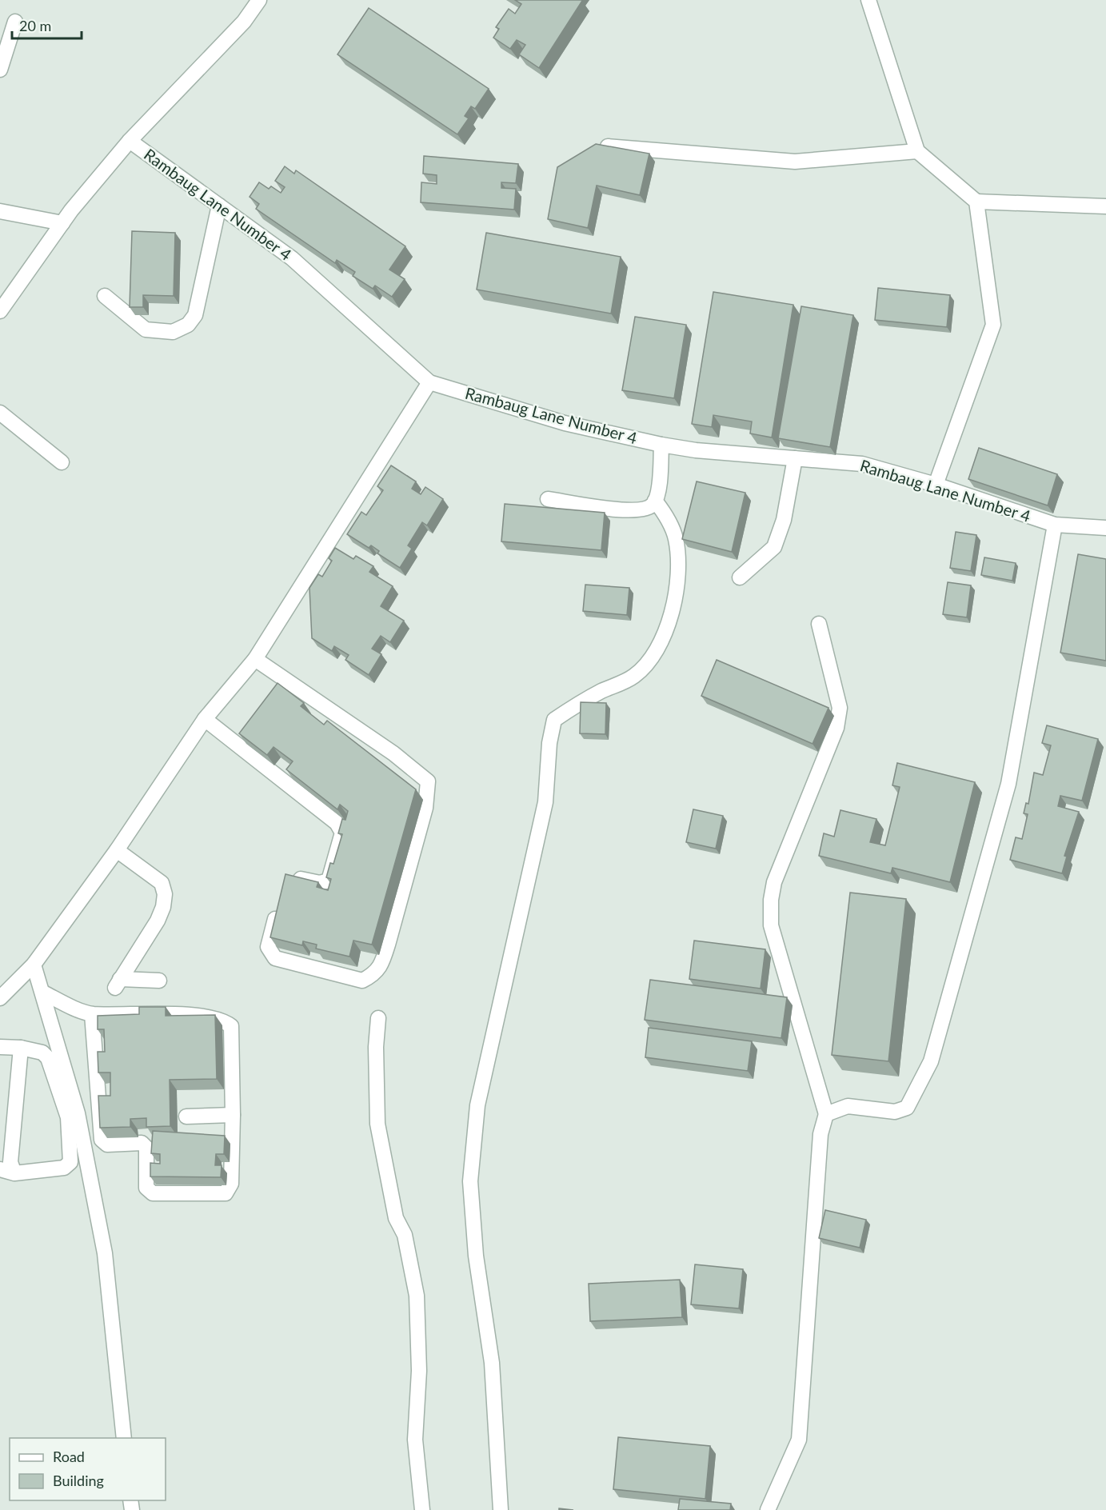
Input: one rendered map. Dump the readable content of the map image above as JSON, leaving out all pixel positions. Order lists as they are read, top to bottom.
{
  "streets": {
    "street": ["Rambaug Lane Number 4"]
  },
  "legend": ["Road", "Building"],
  "scale_bar": "20 m"
}
